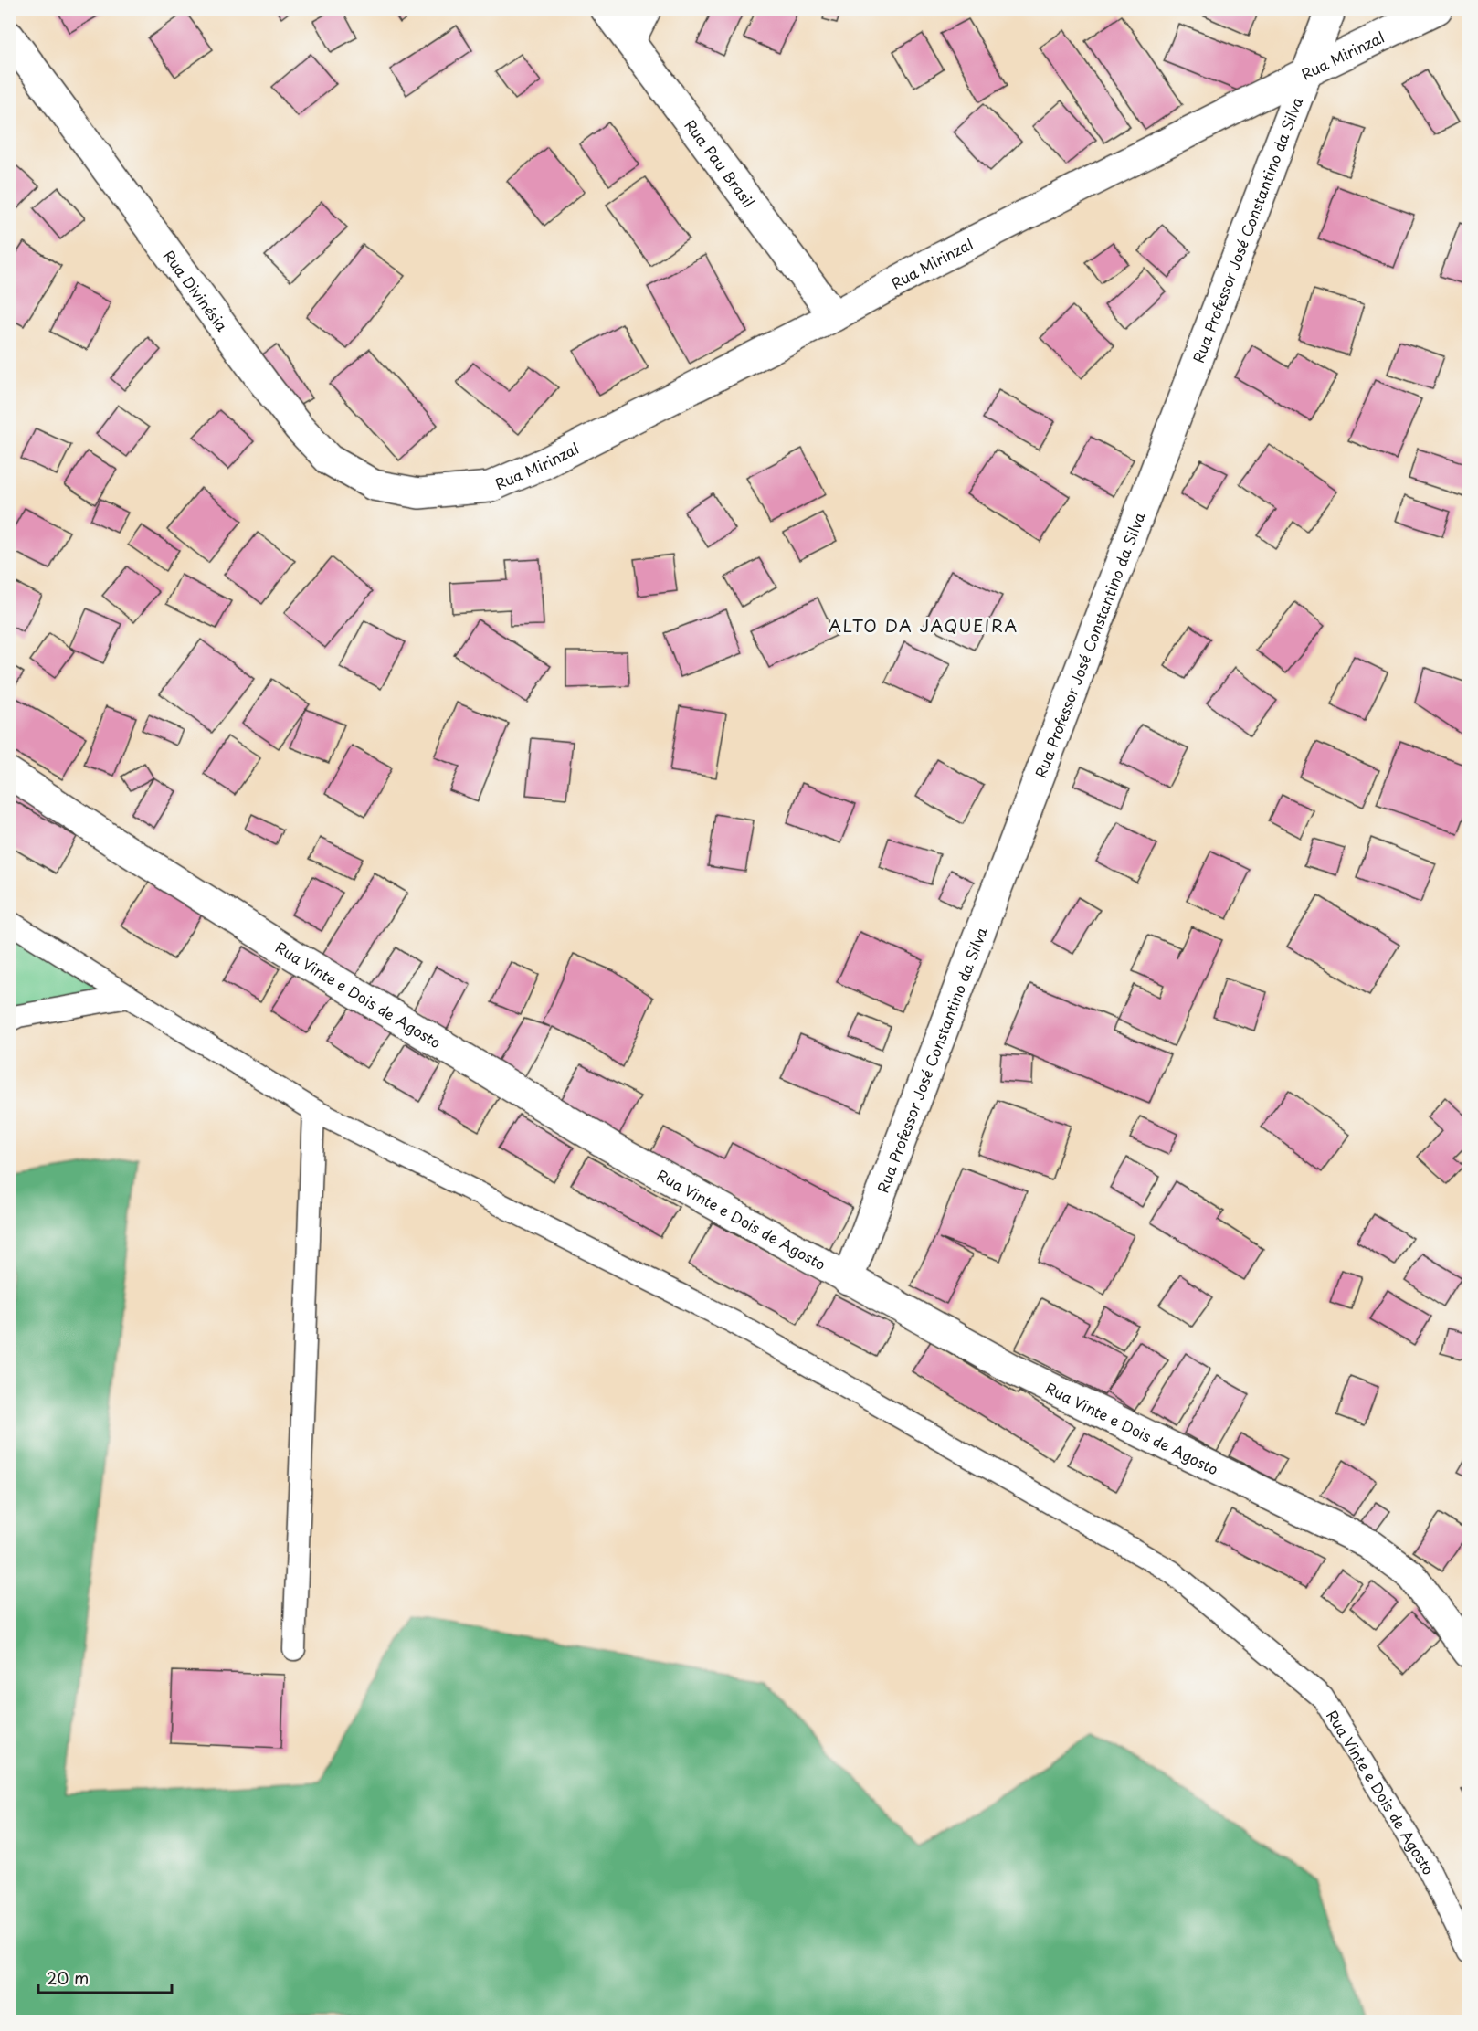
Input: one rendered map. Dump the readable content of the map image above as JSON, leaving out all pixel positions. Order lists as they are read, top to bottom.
{
  "streets": {
    "street": [
      "Rua Mirinzal",
      "Rua Pau Brasil",
      "Rua Professor José Constantino da Silva",
      "Rua Divinésia",
      "Rua Vinte e Dois de Agosto"
    ]
  },
  "crossings": [
    ["Rua Mirinzal", "Rua Pau Brasil"],
    ["Rua Mirinzal", "Rua Professor José Constantino da Silva"],
    ["Rua Mirinzal", "Rua Divinésia"],
    ["Rua Professor José Constantino da Silva", "Rua Vinte e Dois de Agosto"]
  ],
  "districts": ["ALTO DA JAQUEIRA"],
  "scale_bar": "20 m"
}
